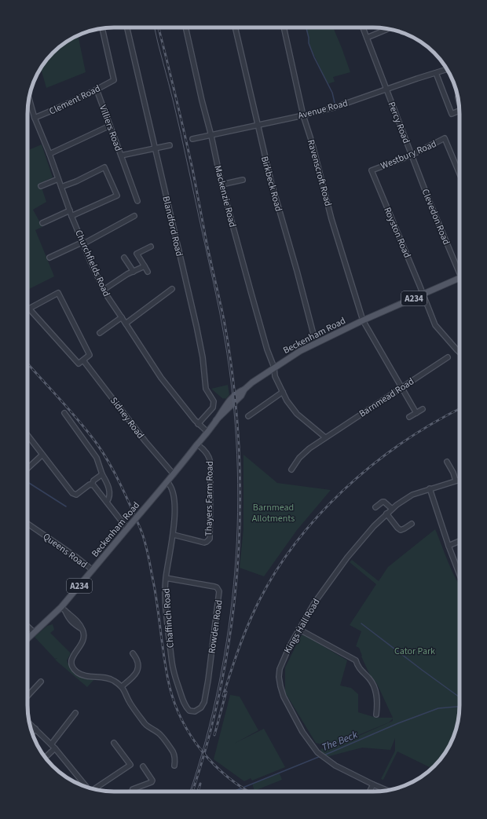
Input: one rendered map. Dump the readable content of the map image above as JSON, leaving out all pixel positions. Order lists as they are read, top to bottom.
{
  "streets": {
    "main road": ["A234", "Beckenham Road"],
    "street": [
      "Clement Road",
      "Avenue Road",
      "Percy Road",
      "Villiers Road",
      "Westbury Road",
      "Ravenscroft Road",
      "Birkbeck Road",
      "Mackenzie Road",
      "Clevedon Road",
      "Blandford Road",
      "Royston Road",
      "Churchfields Road",
      "Barnmead Road",
      "Sidney Road",
      "Thayers Farm Road",
      "Queens Road",
      "Chaffinch Road",
      "Kings Hall Road",
      "Rowden Road"
    ]
  },
  "crossings": [
    ["Clement Road", "Villiers Road"],
    ["Clement Road", "Churchfields Road"],
    ["Avenue Road", "Percy Road"],
    ["Avenue Road", "Ravenscroft Road"],
    ["Avenue Road", "Birkbeck Road"],
    ["Avenue Road", "Mackenzie Road"],
    ["Percy Road", "Westbury Road"],
    ["Percy Road", "Clevedon Road"],
    ["Villiers Road", "Blandford Road"],
    ["Westbury Road", "Clevedon Road"],
    ["Westbury Road", "Royston Road"],
    ["Ravenscroft Road", "A234"],
    ["Ravenscroft Road", "Beckenham Road"],
    ["Ravenscroft Road", "Barnmead Road"],
    ["Birkbeck Road", "Beckenham Road"],
    ["Mackenzie Road", "Beckenham Road"],
    ["Blandford Road", "Churchfields Road"],
    ["Royston Road", "A234"],
    ["Churchfields Road", "Beckenham Road"],
    ["A234", "Beckenham Road"],
    ["Beckenham Road", "Sidney Road"],
    ["Beckenham Road", "Thayers Farm Road"],
    ["Beckenham Road", "Queens Road"],
    ["Beckenham Road", "Chaffinch Road"],
    ["Thayers Farm Road", "Chaffinch Road"],
    ["Chaffinch Road", "Rowden Road"]
  ],
  "water": ["The Beck"],
  "parks": ["Barnmead Allotments", "Cator Park"]
}
